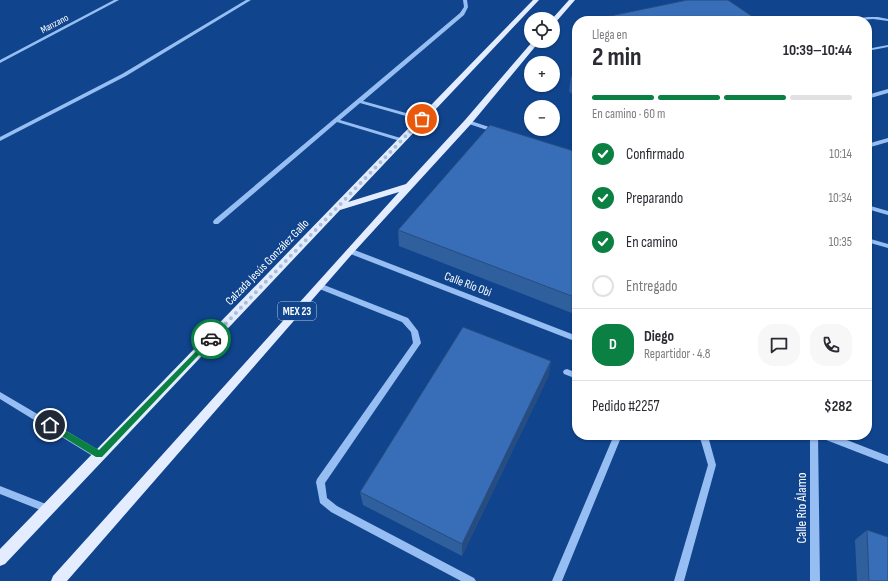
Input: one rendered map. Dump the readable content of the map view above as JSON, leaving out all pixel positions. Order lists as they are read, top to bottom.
{
  "streets": {
    "main road": ["Calzada Jesús González Gallo", "MEX 23"],
    "street": ["Manzano", "Calle Río Obi", "Calle Río Álamo"]
  },
  "crossings": [
    ["Calle Río Obi", "MEX 23"]
  ],
  "page": {
    "map_buttons": ["+", "−"],
    "heading": ["2 min", "Llega en", "10:39–10:44"],
    "panel": [
      "Diego",
      "Repartidor · 4.8",
      "Pedido #2257",
      "$282"
    ],
    "bar": "En camino · 60 m",
    "list": [
      ["Confirmado", "10:14"],
      ["Preparando", "10:34"],
      ["En camino", "10:35"],
      "Entregado"
    ],
    "round": "D"
  }
}
